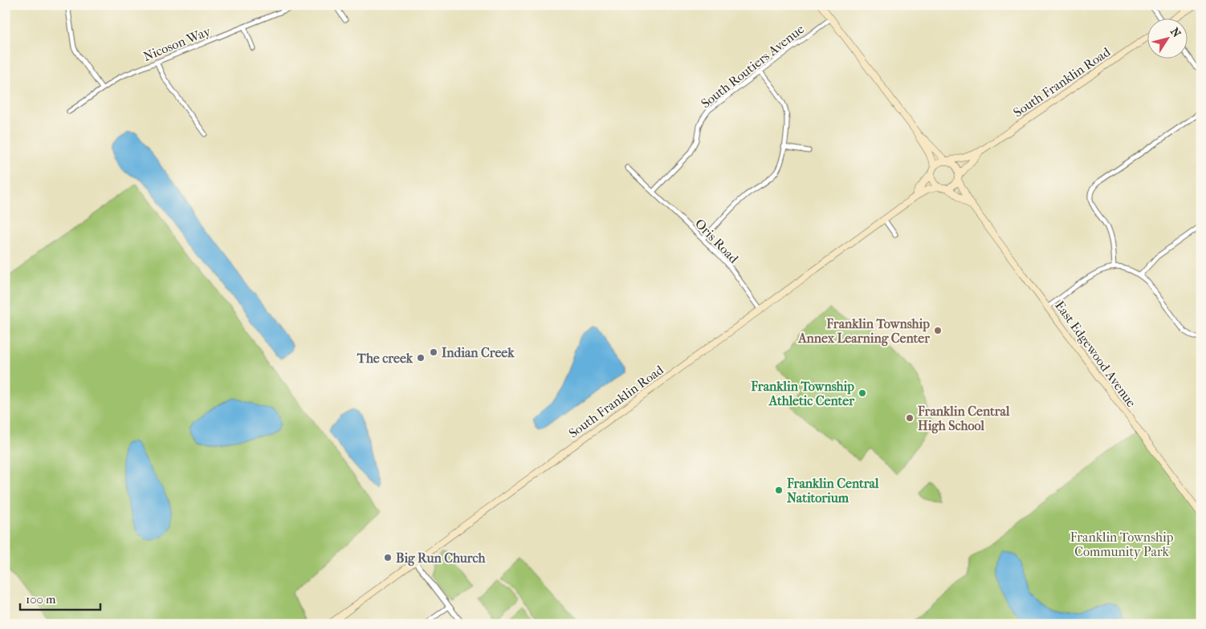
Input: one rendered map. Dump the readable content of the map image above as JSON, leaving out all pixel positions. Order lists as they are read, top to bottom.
{
  "streets": {
    "main road": ["South Franklin Road", "East Edgewood Avenue"],
    "street": ["Nicoson Way", "South Routiers Avenue", "Oris Road"]
  },
  "crossings": [
    ["South Routiers Avenue", "Oris Road"],
    ["South Franklin Road", "Oris Road"]
  ],
  "parks": ["Franklin Township Community Park"],
  "places": [
    "Franklin Township Annex Learning Center",
    "Indian Creek",
    "The creek",
    "Franklin Township Athletic Center",
    "Franklin Central High School",
    "Franklin Central Natitorium",
    "Big Run Church"
  ],
  "scale_bar": "100 m",
  "north": "top right"
}
